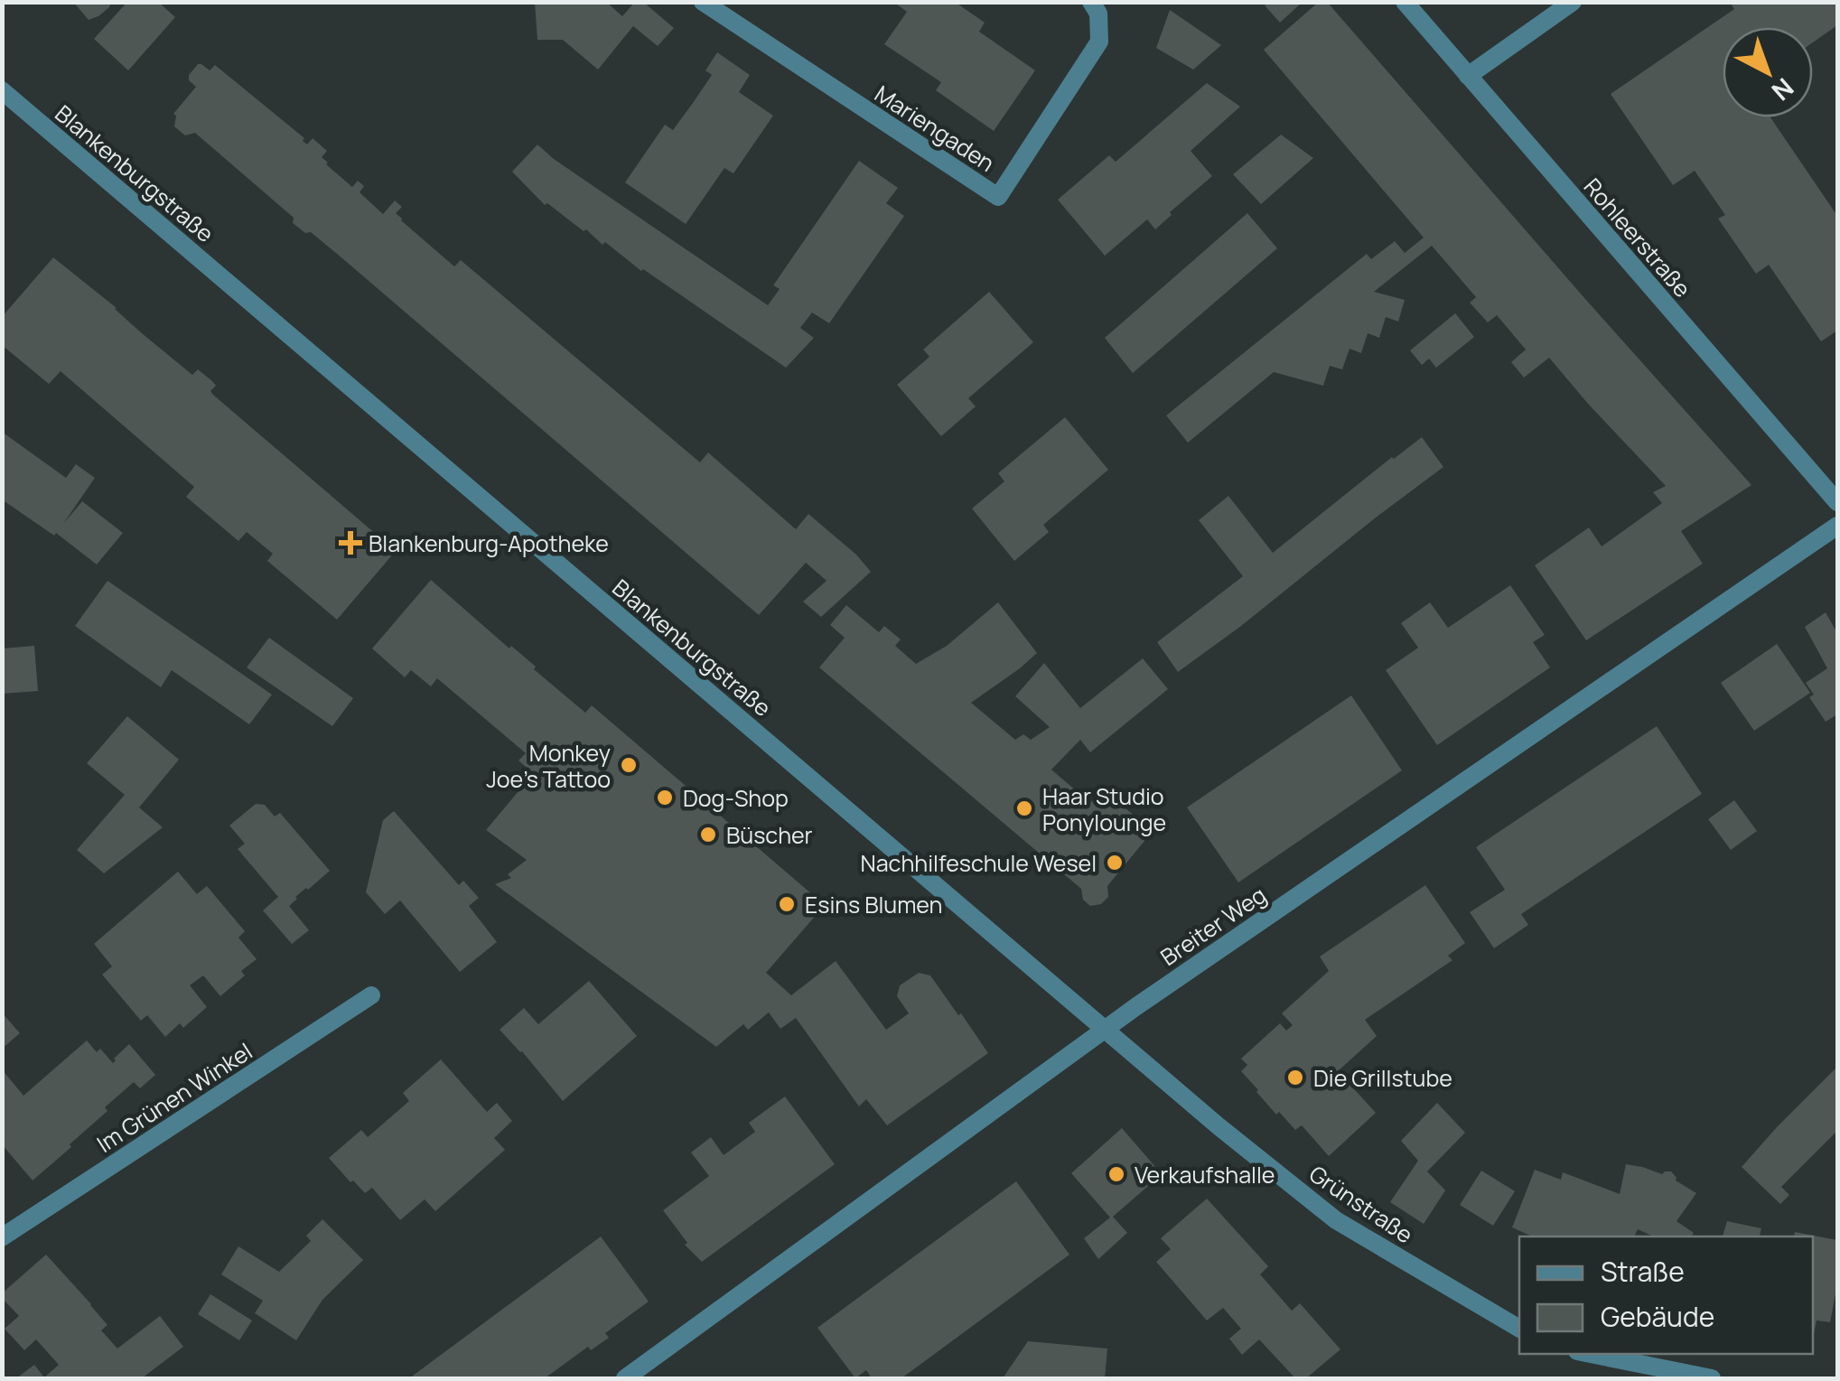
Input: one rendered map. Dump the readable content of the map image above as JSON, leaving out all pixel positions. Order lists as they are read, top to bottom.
{
  "streets": {
    "street": [
      "Mariengaden",
      "Blankenburgstraße",
      "Rohleerstraße",
      "Breiter Weg",
      "Im Grünen Winkel",
      "Grünstraße"
    ]
  },
  "crossings": [
    ["Blankenburgstraße", "Breiter Weg"],
    ["Blankenburgstraße", "Grünstraße"],
    ["Breiter Weg", "Grünstraße"]
  ],
  "places": {
    "health": ["Blankenburg-Apotheke"],
    "other": [
      "Monkey Joe's Tattoo",
      "Dog-Shop",
      "Haar Studio Ponylounge",
      "Büscher",
      "Nachhilfeschule Wesel",
      "Esins Blumen",
      "Die Grillstube",
      "Verkaufshalle"
    ]
  },
  "legend": ["Straße", "Gebäude"],
  "north": "bottom right"
}
